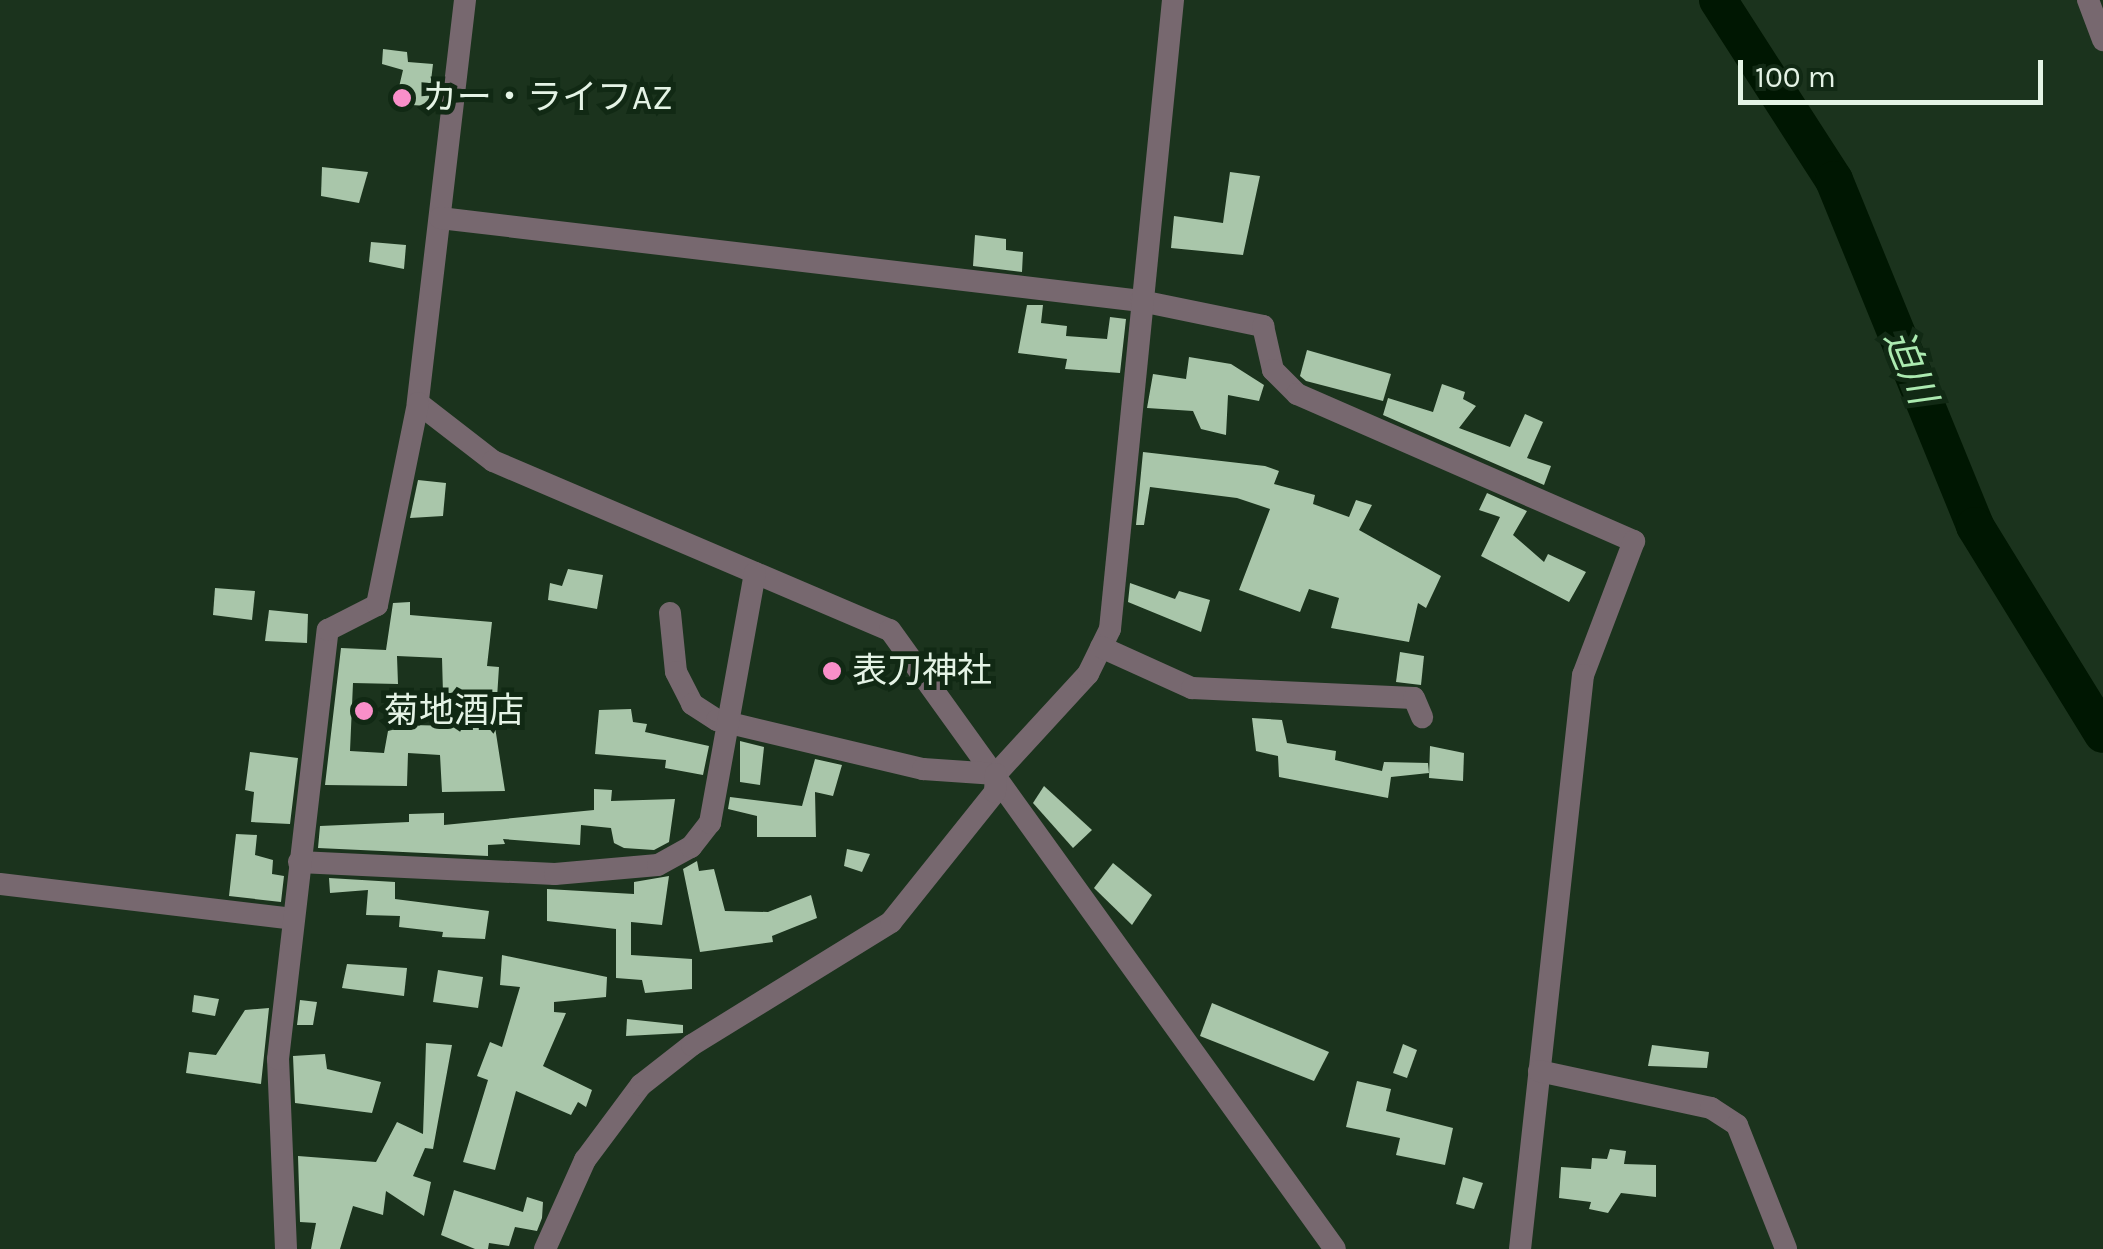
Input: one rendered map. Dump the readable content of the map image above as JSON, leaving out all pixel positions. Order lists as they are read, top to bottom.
{
  "water": ["迫川"],
  "places": ["カー・ライフAZ", "表刀神社", "菊地酒店"],
  "scale_bar": "100 m"
}
